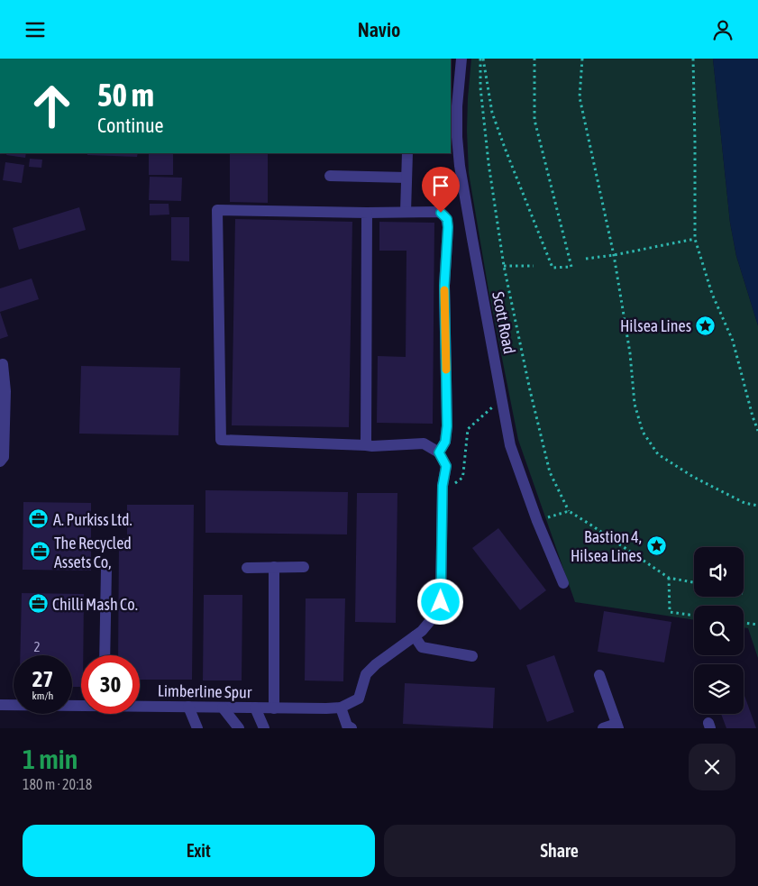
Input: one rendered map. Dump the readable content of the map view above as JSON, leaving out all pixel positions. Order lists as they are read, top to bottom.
{
  "streets": {
    "street": ["Scott Road", "Limberline Spur"]
  },
  "places": {
    "place": ["Hilsea Lines", "Bastion 4, Hilsea Lines"],
    "office": ["A. Purkiss Ltd.", "The Recycled Assets Co,", "Chilli Mash Co."]
  },
  "house_numbers": ["2"],
  "page": {
    "header": "Navio",
    "turn": ["50 m", "Continue"],
    "speed": "27 km/h",
    "limit": "30",
    "heading": ["1 min", "180 m · 20:18"],
    "buttons": ["Exit", "Share"]
  }
}
